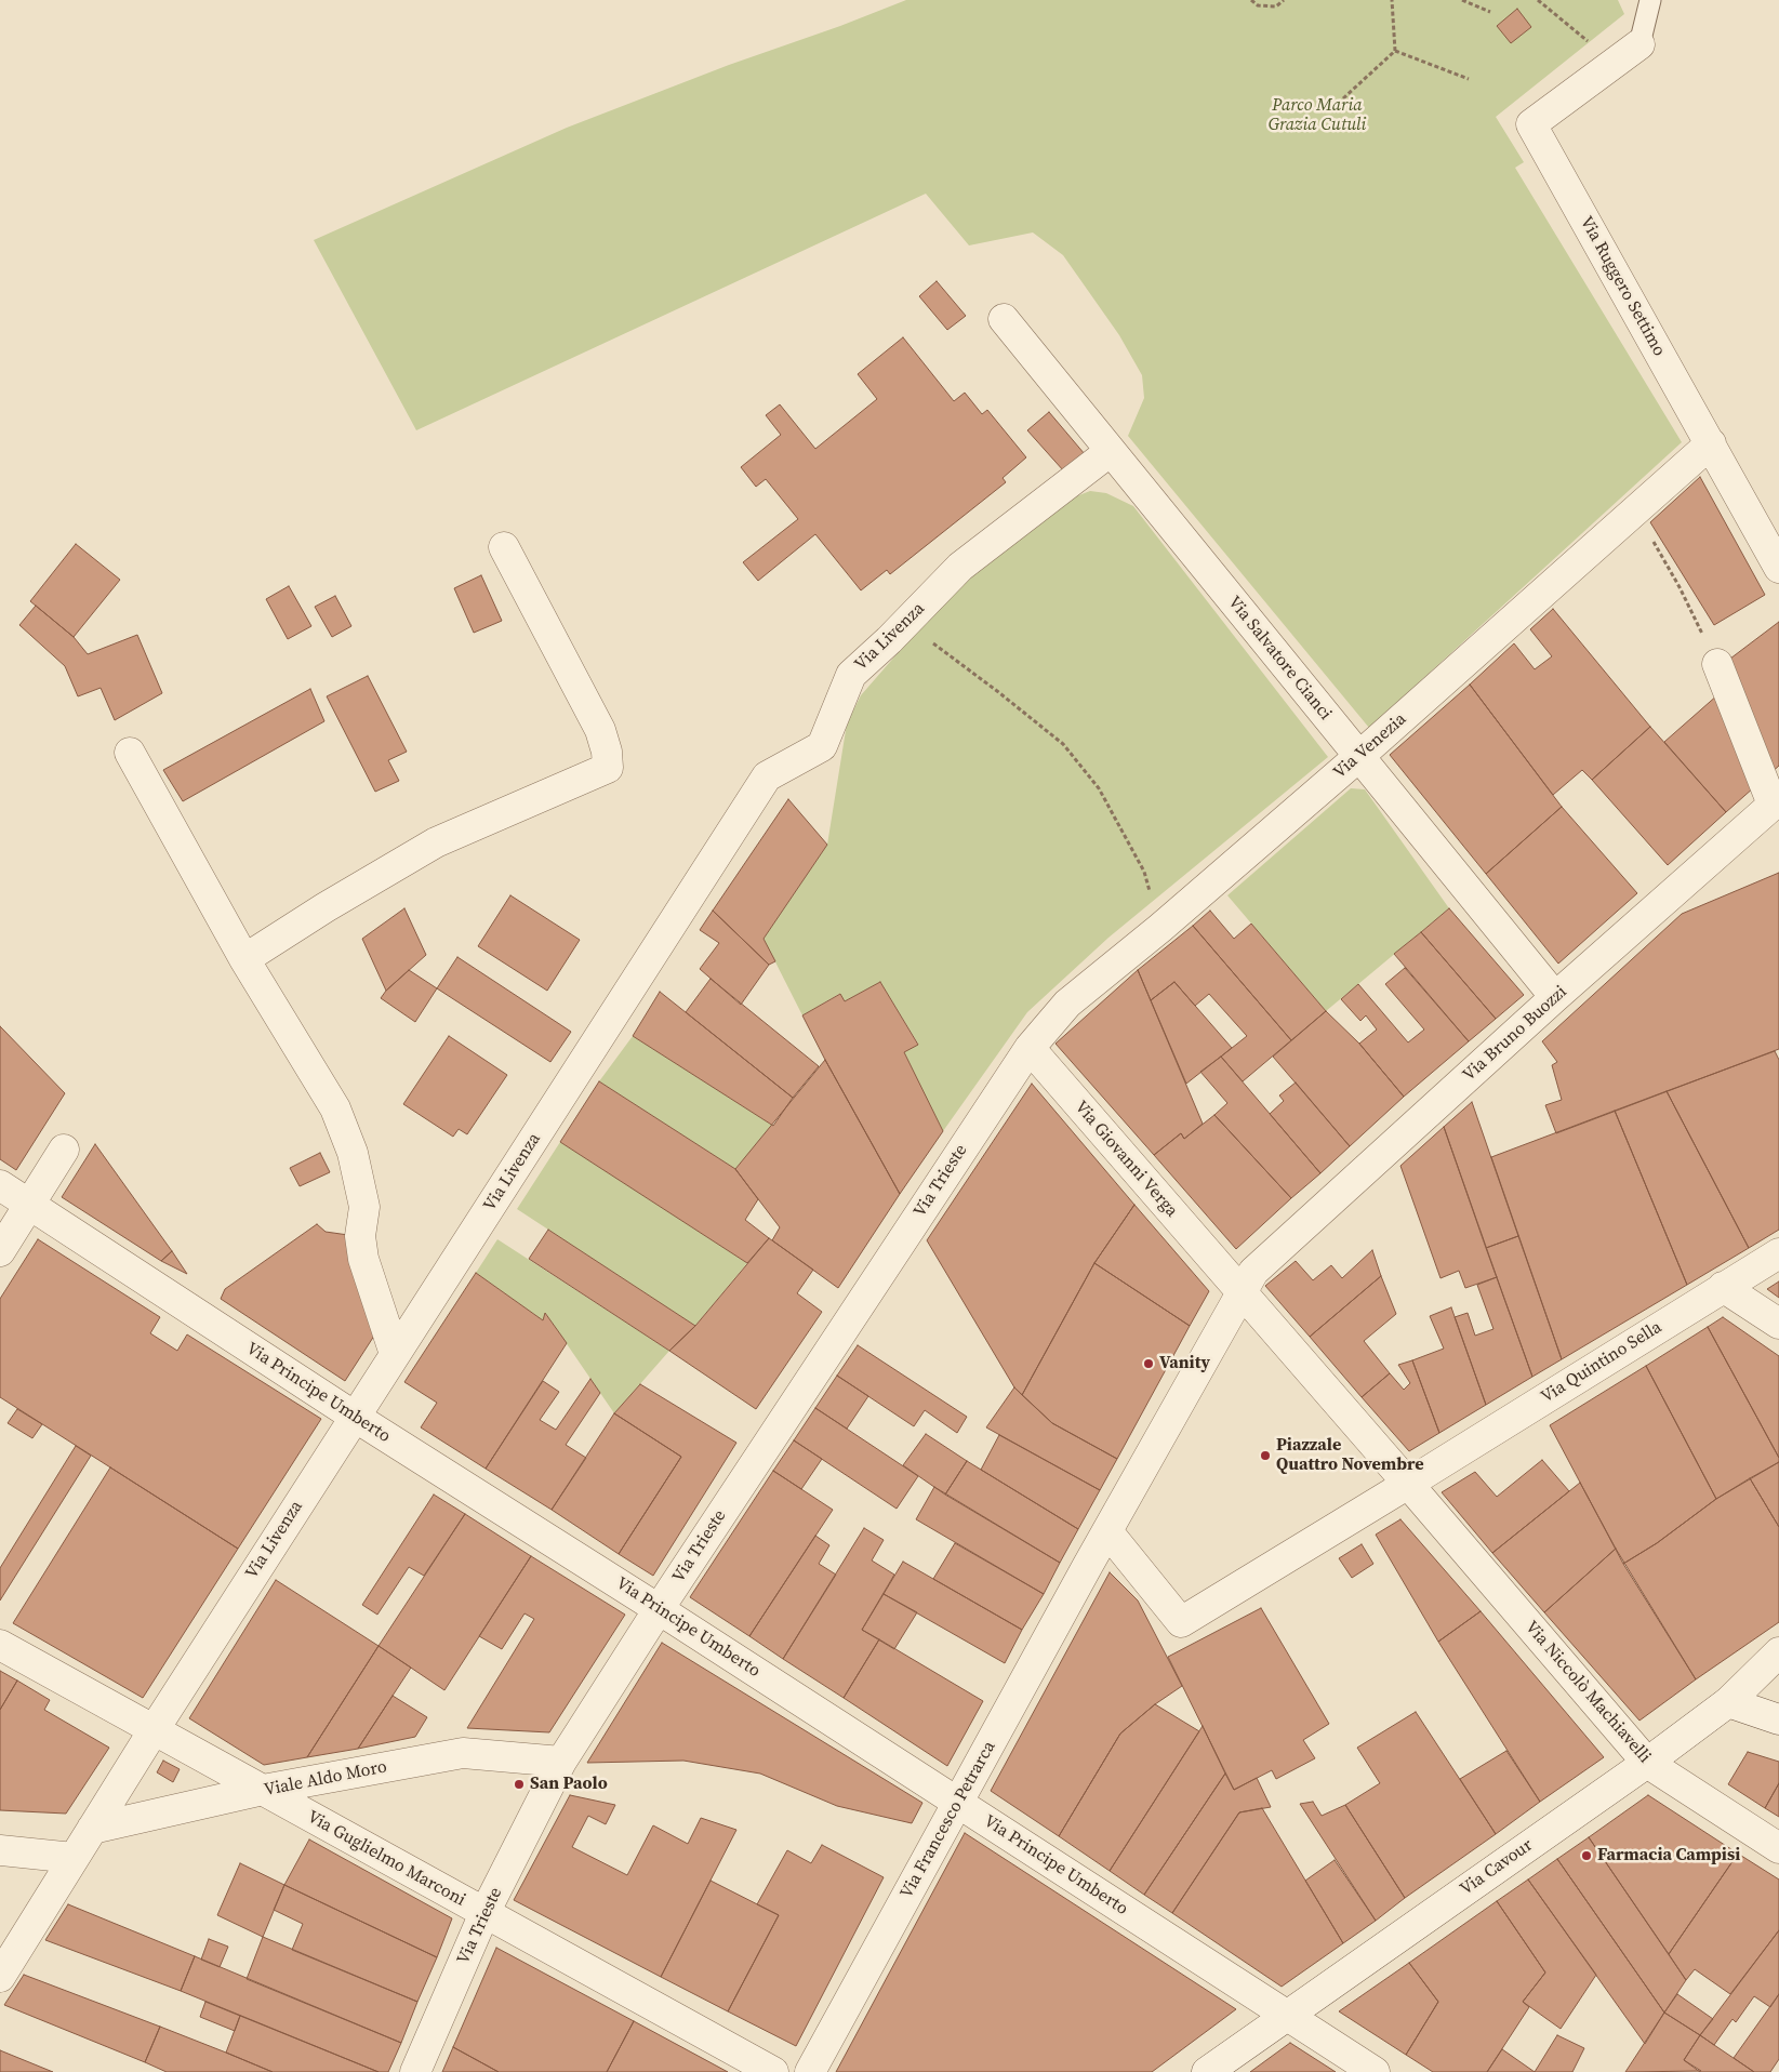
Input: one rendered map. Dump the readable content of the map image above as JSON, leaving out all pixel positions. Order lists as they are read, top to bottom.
{
  "streets": {
    "street": [
      "Via Ruggero Settimo",
      "Via Livenza",
      "Via Salvatore Cianci",
      "Via Venezia",
      "Via Bruno Buozzi",
      "Via Giovanni Verga",
      "Via Trieste",
      "Via Quintino Sella",
      "Via Principe Umberto",
      "Via Niccolò Machiavelli",
      "Viale Aldo Moro",
      "Via Francesco Petrarca",
      "Via Guglielmo Marconi",
      "Via Cavour"
    ]
  },
  "crossings": [
    ["Via Ruggero Settimo", "Via Venezia"],
    ["Via Livenza", "Via Salvatore Cianci"],
    ["Via Livenza", "Via Principe Umberto"],
    ["Via Livenza", "Viale Aldo Moro"],
    ["Via Livenza", "Via Guglielmo Marconi"],
    ["Via Salvatore Cianci", "Via Venezia"],
    ["Via Salvatore Cianci", "Via Bruno Buozzi"],
    ["Via Venezia", "Via Giovanni Verga"],
    ["Via Venezia", "Via Trieste"],
    ["Via Bruno Buozzi", "Via Giovanni Verga"],
    ["Via Bruno Buozzi", "Via Quintino Sella"],
    ["Via Bruno Buozzi", "Via Francesco Petrarca"],
    ["Via Giovanni Verga", "Via Trieste"],
    ["Via Giovanni Verga", "Via Quintino Sella"],
    ["Via Giovanni Verga", "Via Niccolò Machiavelli"],
    ["Via Trieste", "Via Principe Umberto"],
    ["Via Trieste", "Viale Aldo Moro"],
    ["Via Trieste", "Via Guglielmo Marconi"],
    ["Via Quintino Sella", "Via Niccolò Machiavelli"],
    ["Via Quintino Sella", "Via Francesco Petrarca"],
    ["Via Principe Umberto", "Via Francesco Petrarca"],
    ["Via Principe Umberto", "Via Cavour"],
    ["Via Niccolò Machiavelli", "Via Cavour"],
    ["Viale Aldo Moro", "Via Guglielmo Marconi"]
  ],
  "parks": ["Parco Maria Grazia Cutuli"],
  "places": [
    "Vanity",
    "Piazzale Quattro Novembre",
    "San Paolo",
    "Farmacia Campisi"
  ]
}
